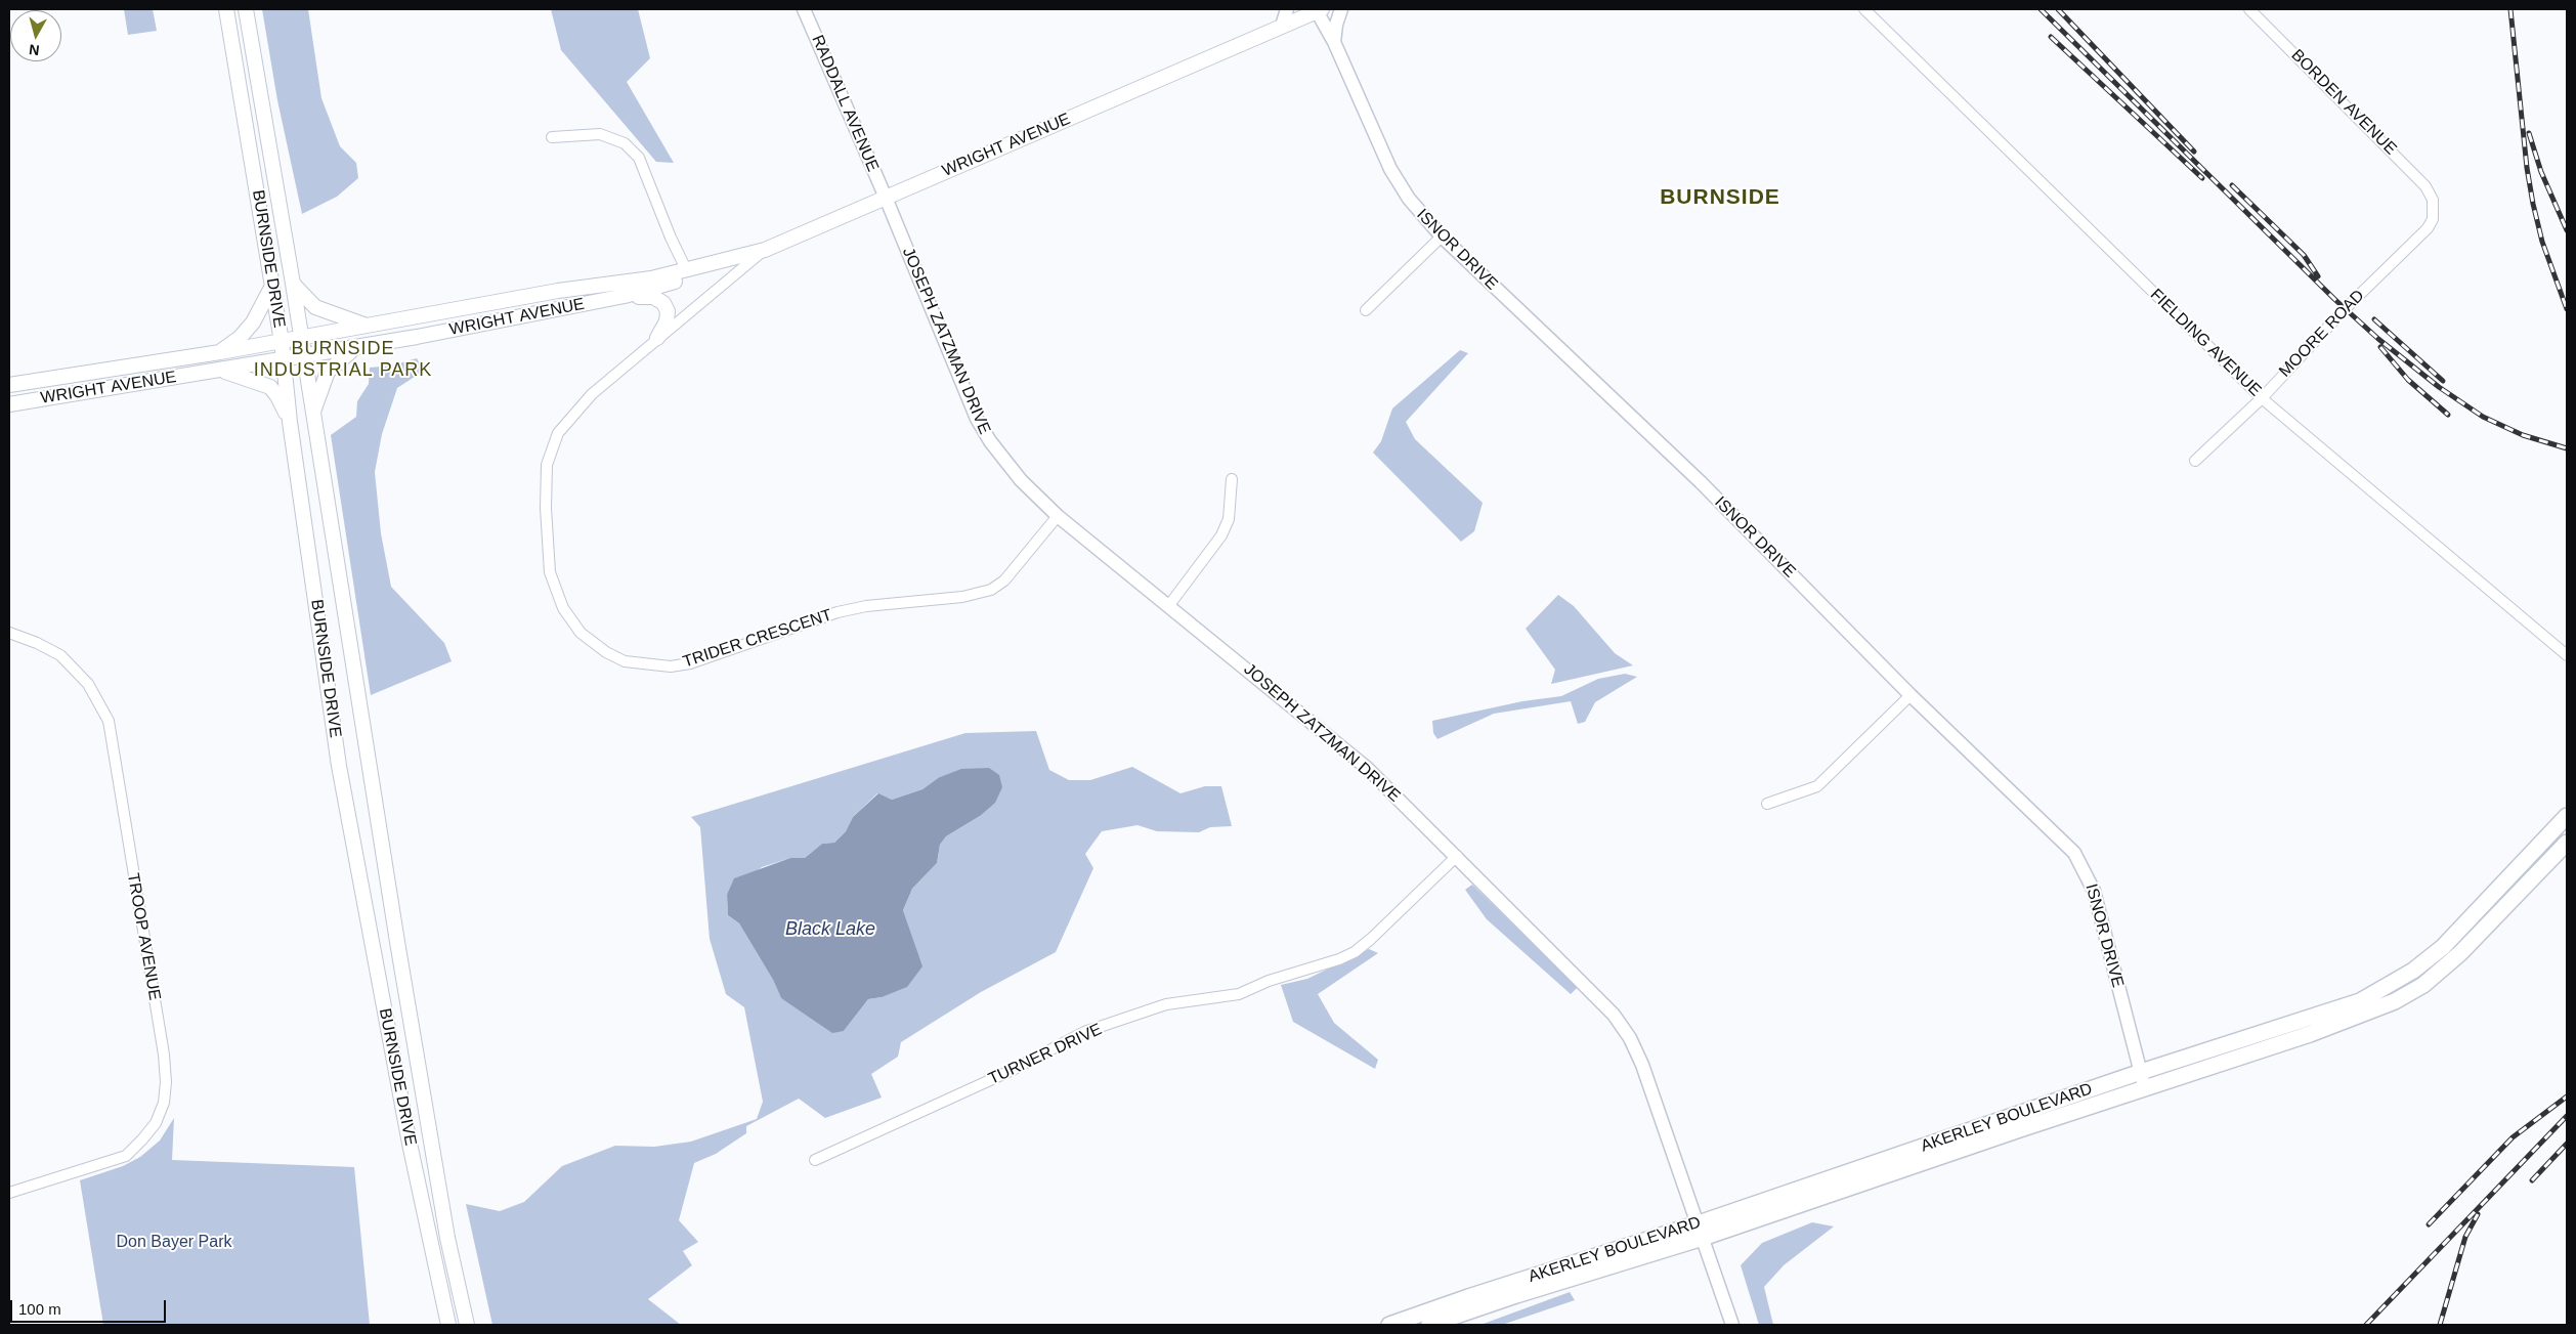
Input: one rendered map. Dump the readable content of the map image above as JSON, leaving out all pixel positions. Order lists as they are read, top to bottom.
{
  "streets": {
    "main road": ["WRIGHT AVENUE", "BURNSIDE DRIVE", "AKERLEY BOULEVARD"],
    "street": [
      "BORDEN AVENUE",
      "RADDALL AVENUE",
      "ISNOR DRIVE",
      "MOORE ROAD",
      "JOSEPH ZATZMAN DRIVE",
      "FIELDING AVENUE",
      "TRIDER CRESCENT",
      "TROOP AVENUE",
      "TURNER DRIVE"
    ]
  },
  "crossings": [
    ["BORDEN AVENUE", "MOORE ROAD"],
    ["RADDALL AVENUE", "WRIGHT AVENUE"],
    ["RADDALL AVENUE", "JOSEPH ZATZMAN DRIVE"],
    ["WRIGHT AVENUE", "ISNOR DRIVE"],
    ["WRIGHT AVENUE", "BURNSIDE DRIVE"],
    ["WRIGHT AVENUE", "JOSEPH ZATZMAN DRIVE"],
    ["WRIGHT AVENUE", "TRIDER CRESCENT"],
    ["ISNOR DRIVE", "AKERLEY BOULEVARD"],
    ["MOORE ROAD", "FIELDING AVENUE"],
    ["JOSEPH ZATZMAN DRIVE", "TRIDER CRESCENT"],
    ["JOSEPH ZATZMAN DRIVE", "TURNER DRIVE"],
    ["JOSEPH ZATZMAN DRIVE", "AKERLEY BOULEVARD"]
  ],
  "districts": ["BURNSIDE", "BURNSIDE INDUSTRIAL PARK"],
  "water": ["Black Lake"],
  "parks": ["Don Bayer Park"],
  "scale_bar": "100 m",
  "north": "bottom"
}
